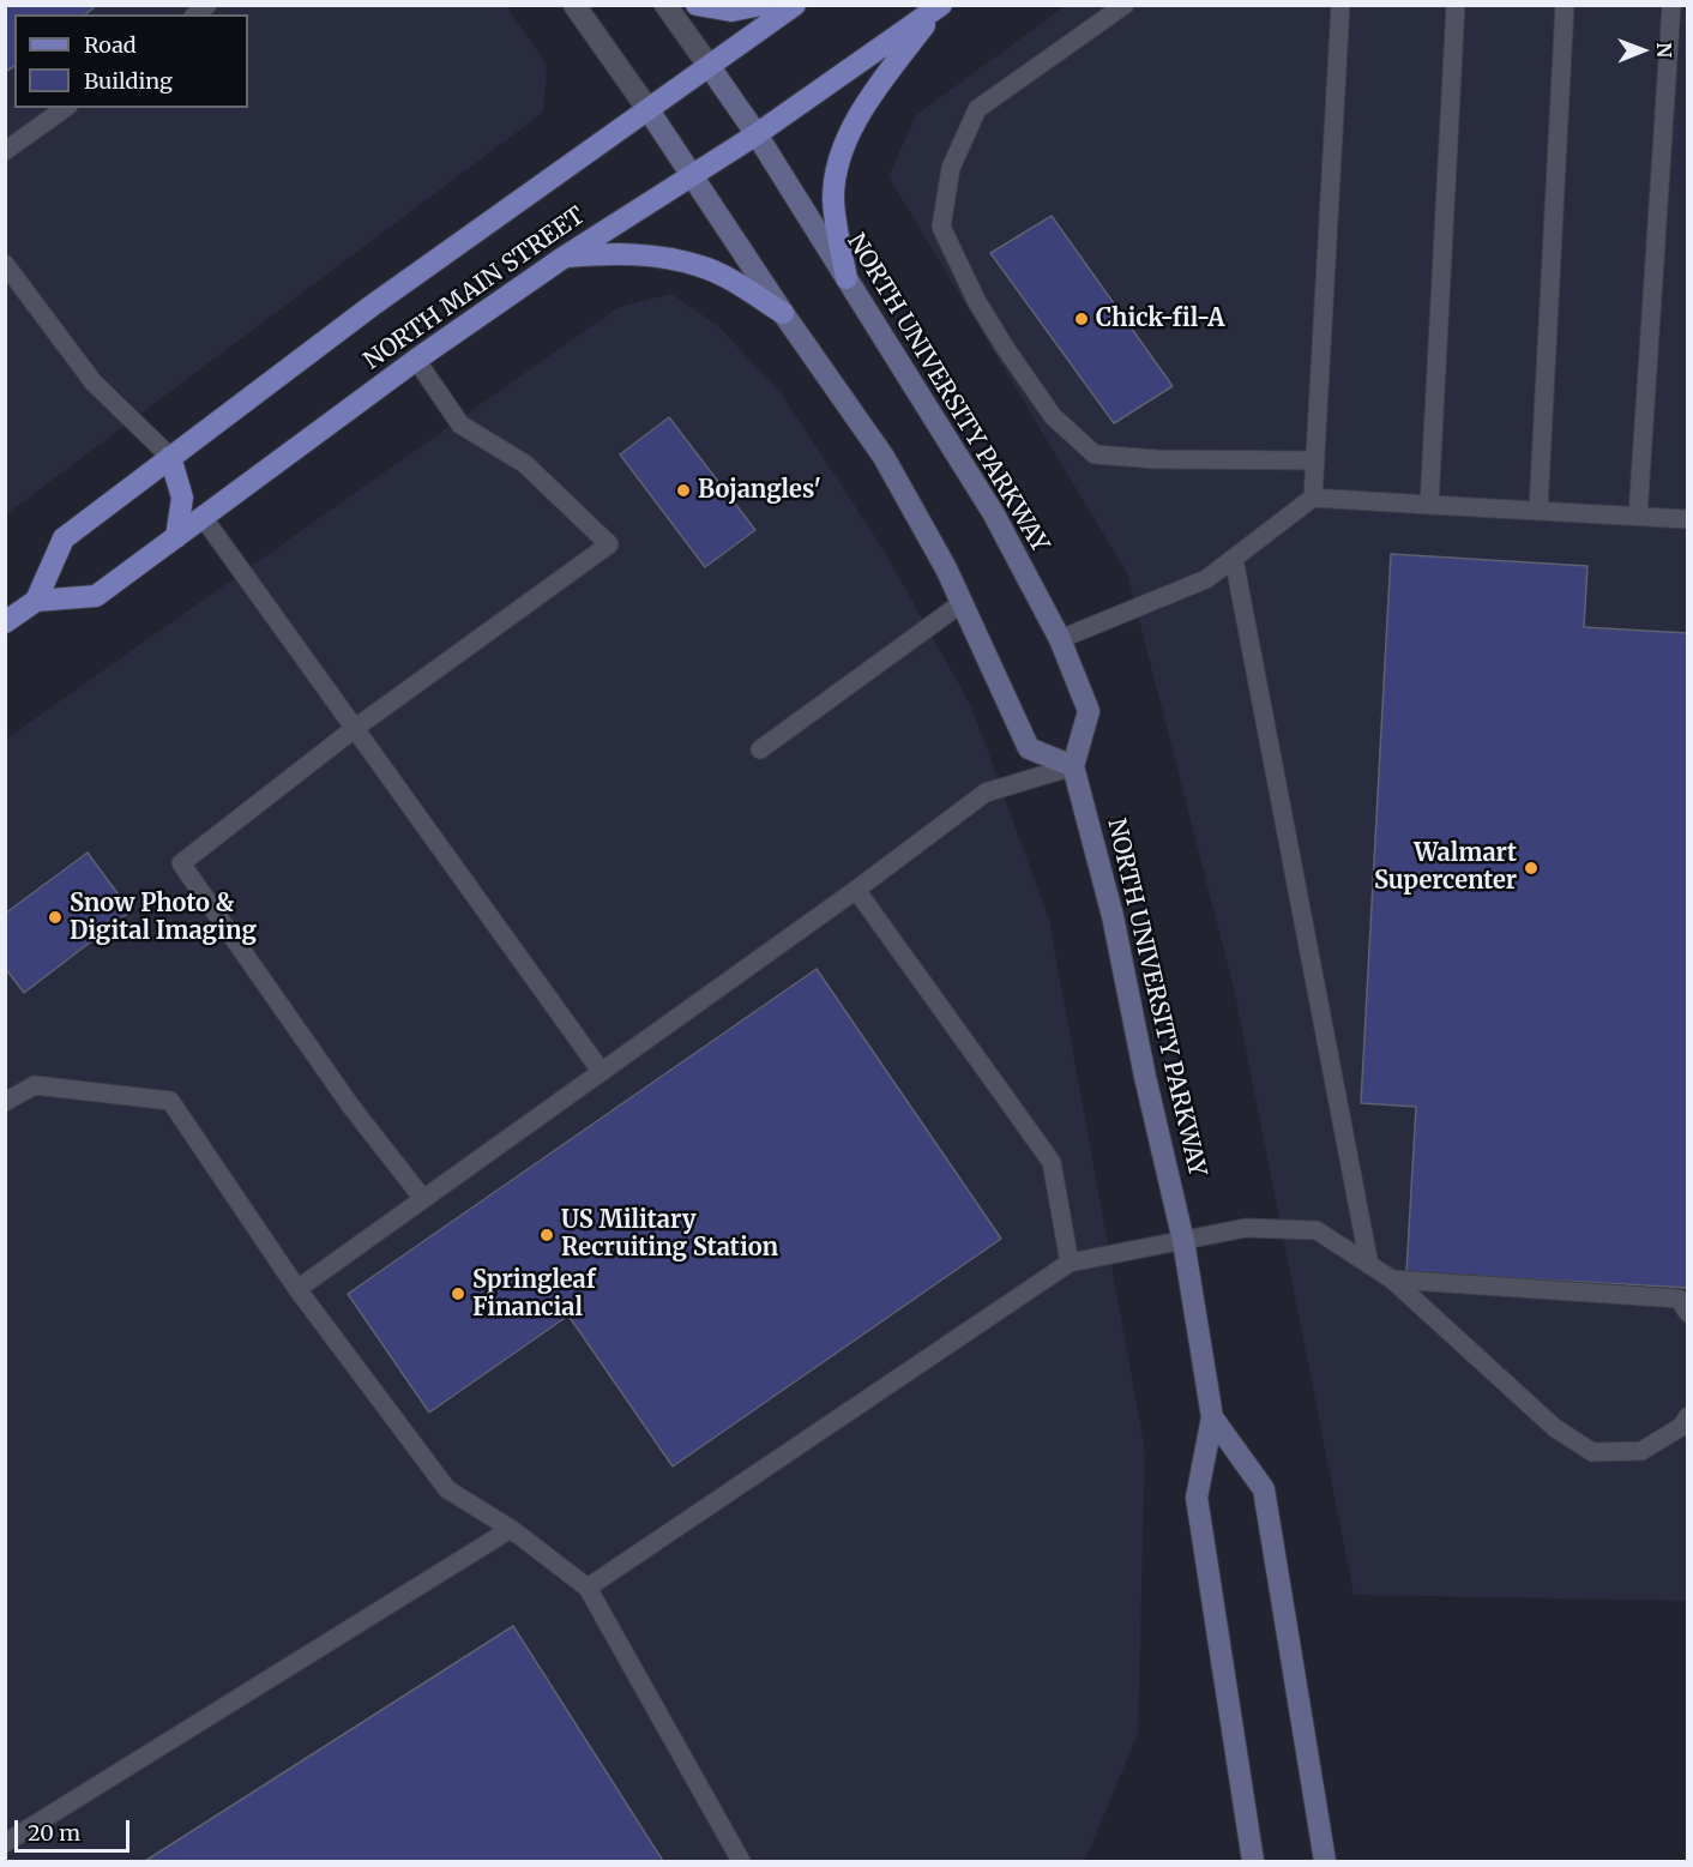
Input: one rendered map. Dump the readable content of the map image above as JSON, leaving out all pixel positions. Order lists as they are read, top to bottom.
{
  "streets": {
    "main road": ["NORTH MAIN STREET", "NORTH UNIVERSITY PARKWAY"]
  },
  "crossings": [
    ["NORTH MAIN STREET", "NORTH UNIVERSITY PARKWAY"]
  ],
  "places": [
    "Chick-fil-A",
    "Bojangles'",
    "Walmart Supercenter",
    "Snow Photo & Digital Imaging",
    "US Military Recruiting Station",
    "Springleaf Financial"
  ],
  "legend": ["Road", "Building"],
  "scale_bar": "20 m",
  "north": "right"
}
